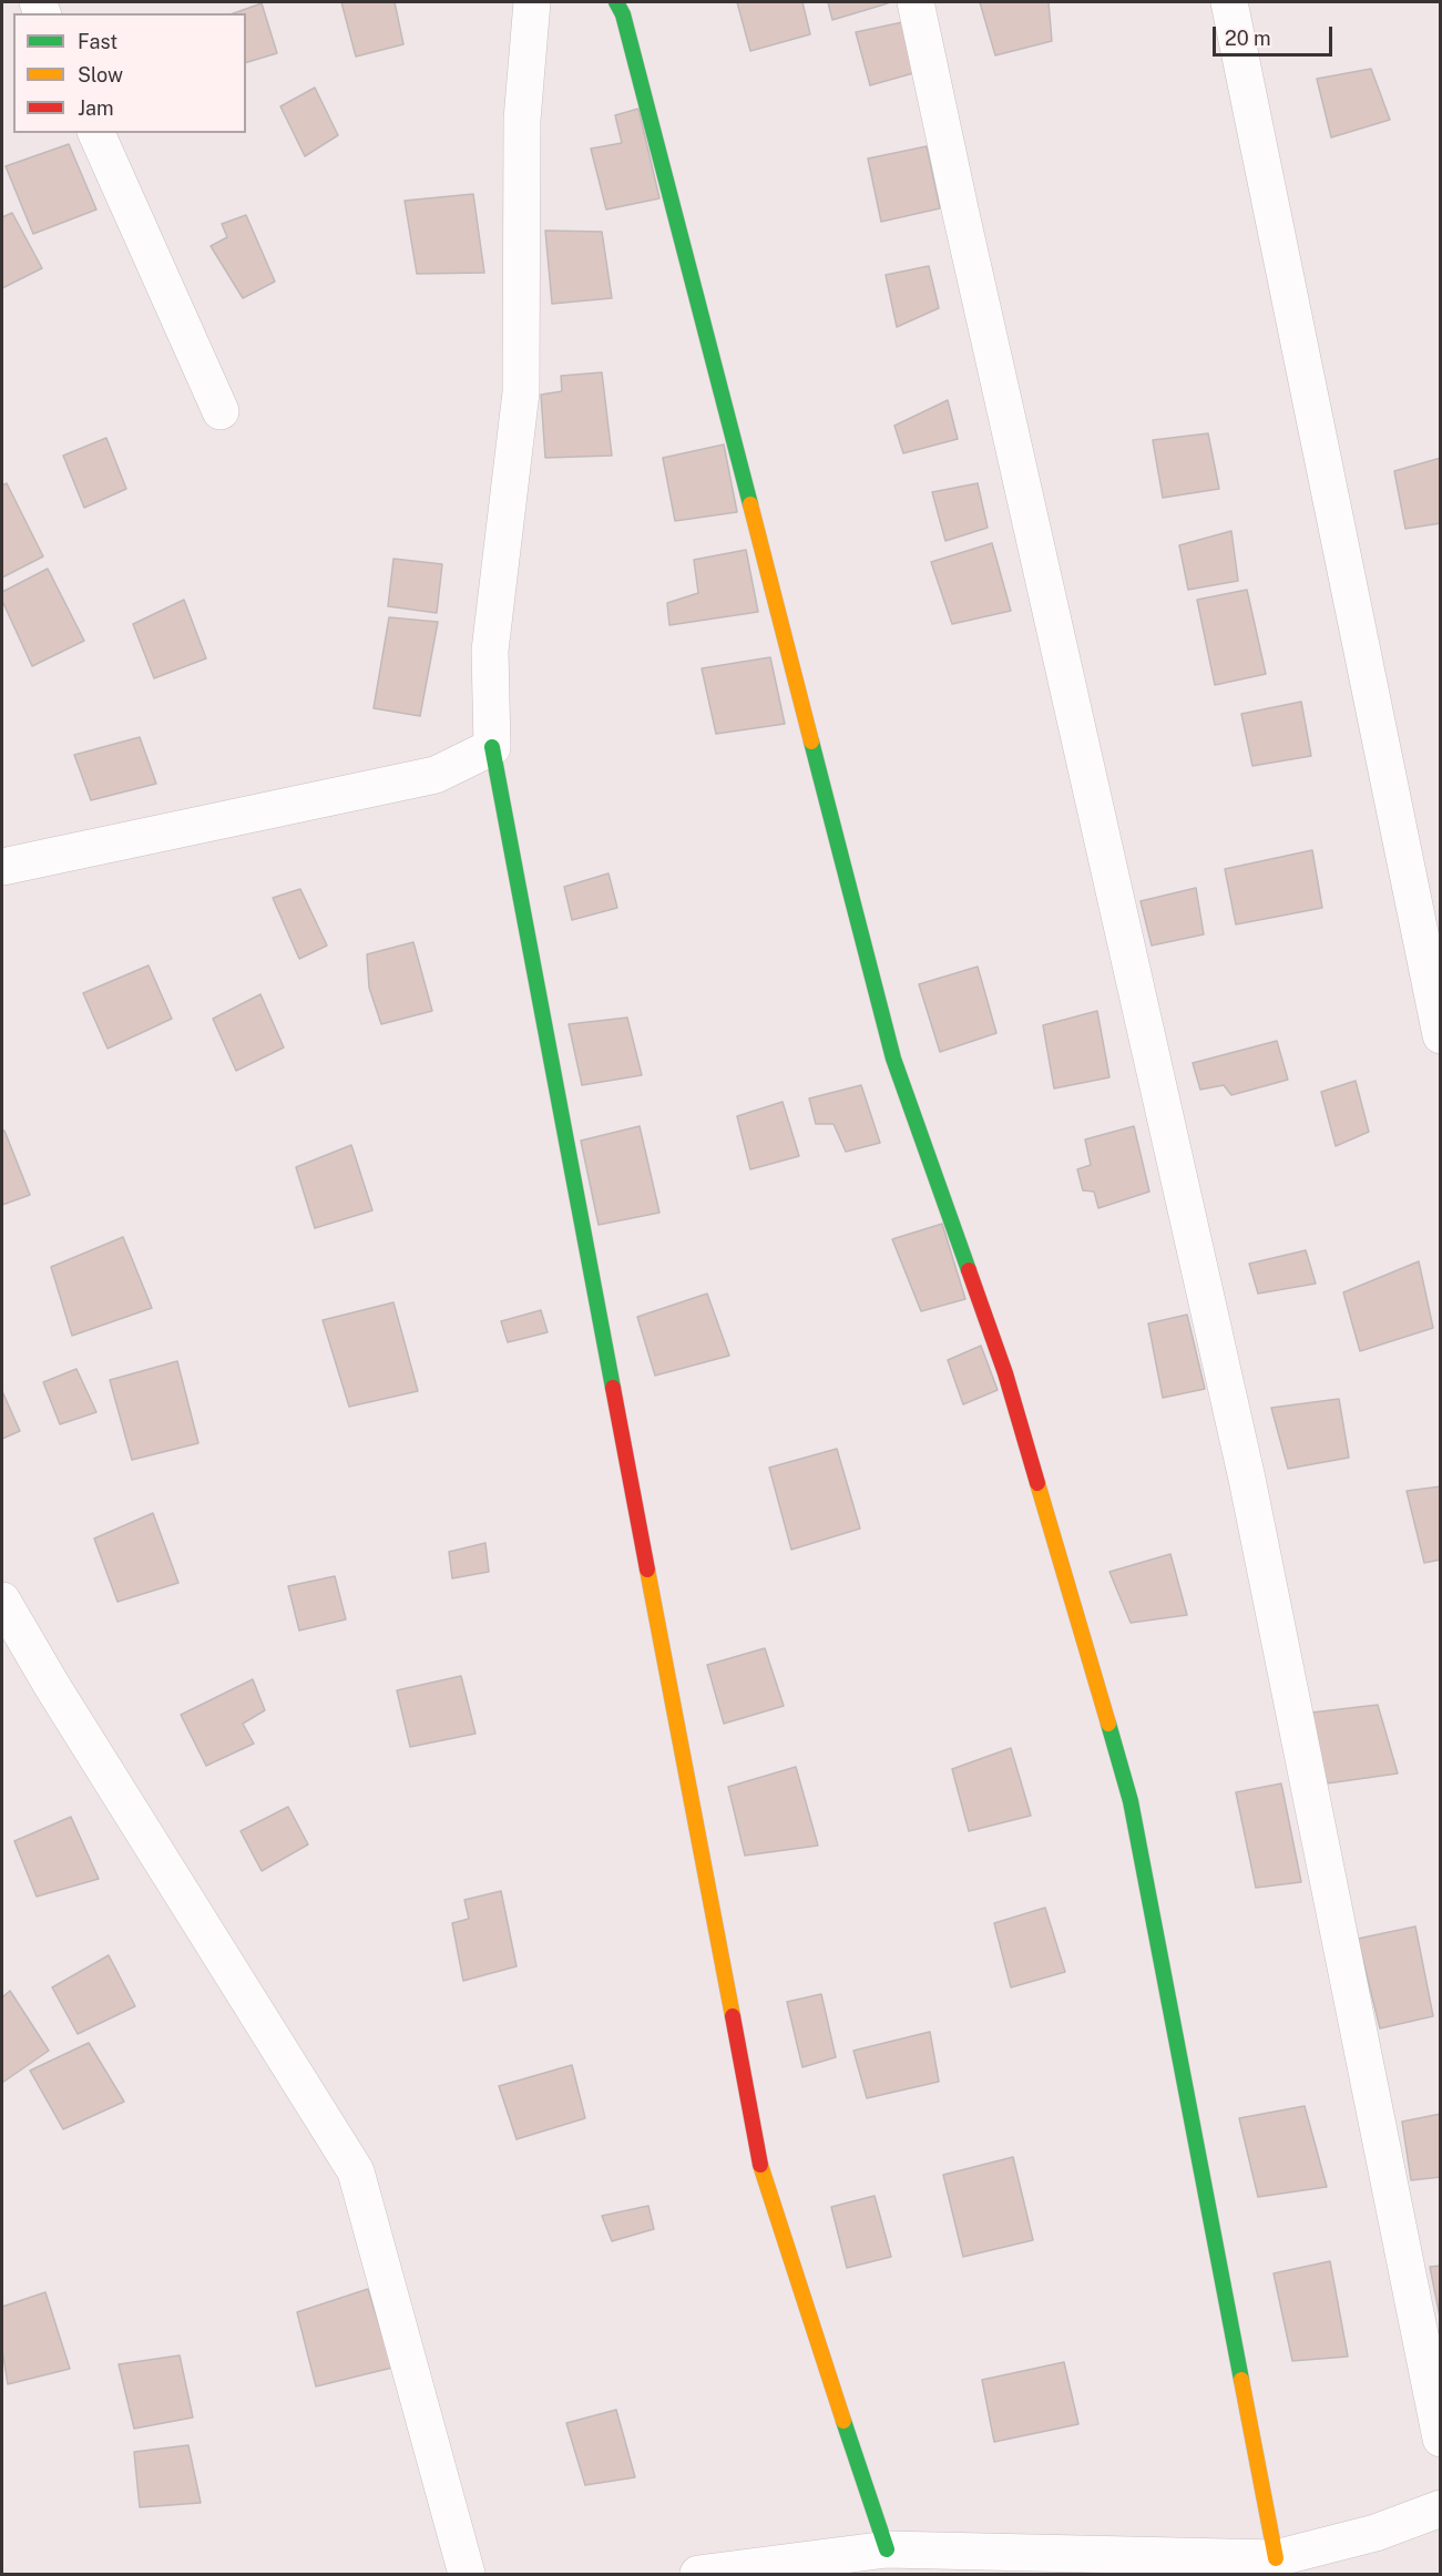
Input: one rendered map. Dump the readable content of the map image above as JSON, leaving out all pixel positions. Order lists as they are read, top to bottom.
{
  "legend": ["Fast", "Slow", "Jam"],
  "scale_bar": "20 m"
}
